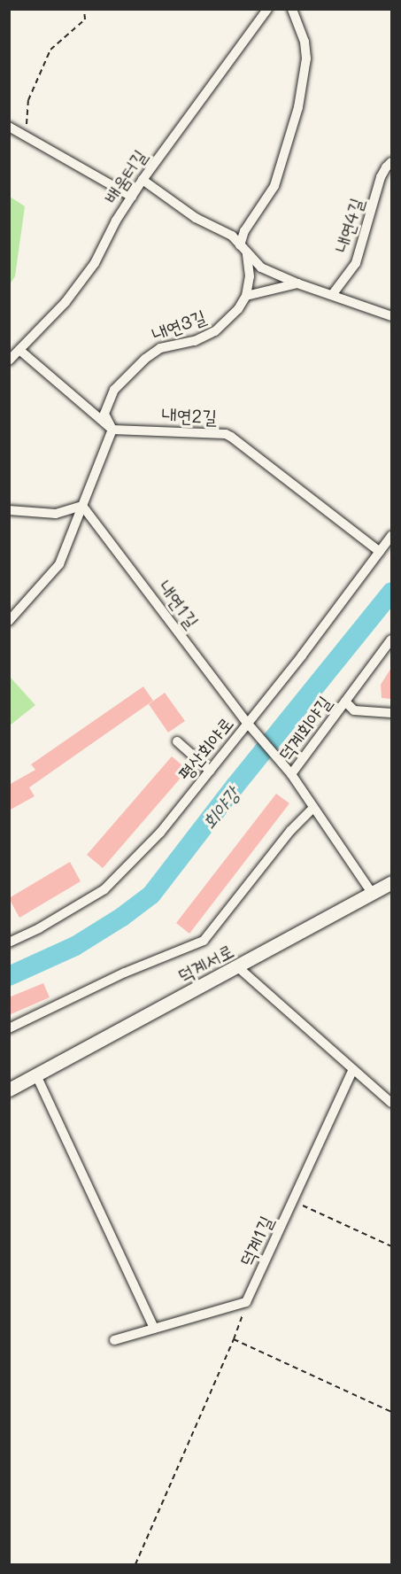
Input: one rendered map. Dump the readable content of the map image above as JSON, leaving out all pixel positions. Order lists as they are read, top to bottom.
{
  "streets": {
    "street": [
      "배움터길",
      "내연4길",
      "내연3길",
      "내연2길",
      "내연1길",
      "덕계회야길",
      "평산회야로",
      "덕계서로",
      "덕계1길"
    ]
  },
  "crossings": [
    ["내연3길", "내연2길"],
    ["내연2길", "평산회야로"],
    ["내연1길", "덕계회야길"],
    ["내연1길", "평산회야로"],
    ["덕계회야길", "덕계서로"]
  ],
  "water": ["회야강"]
}
